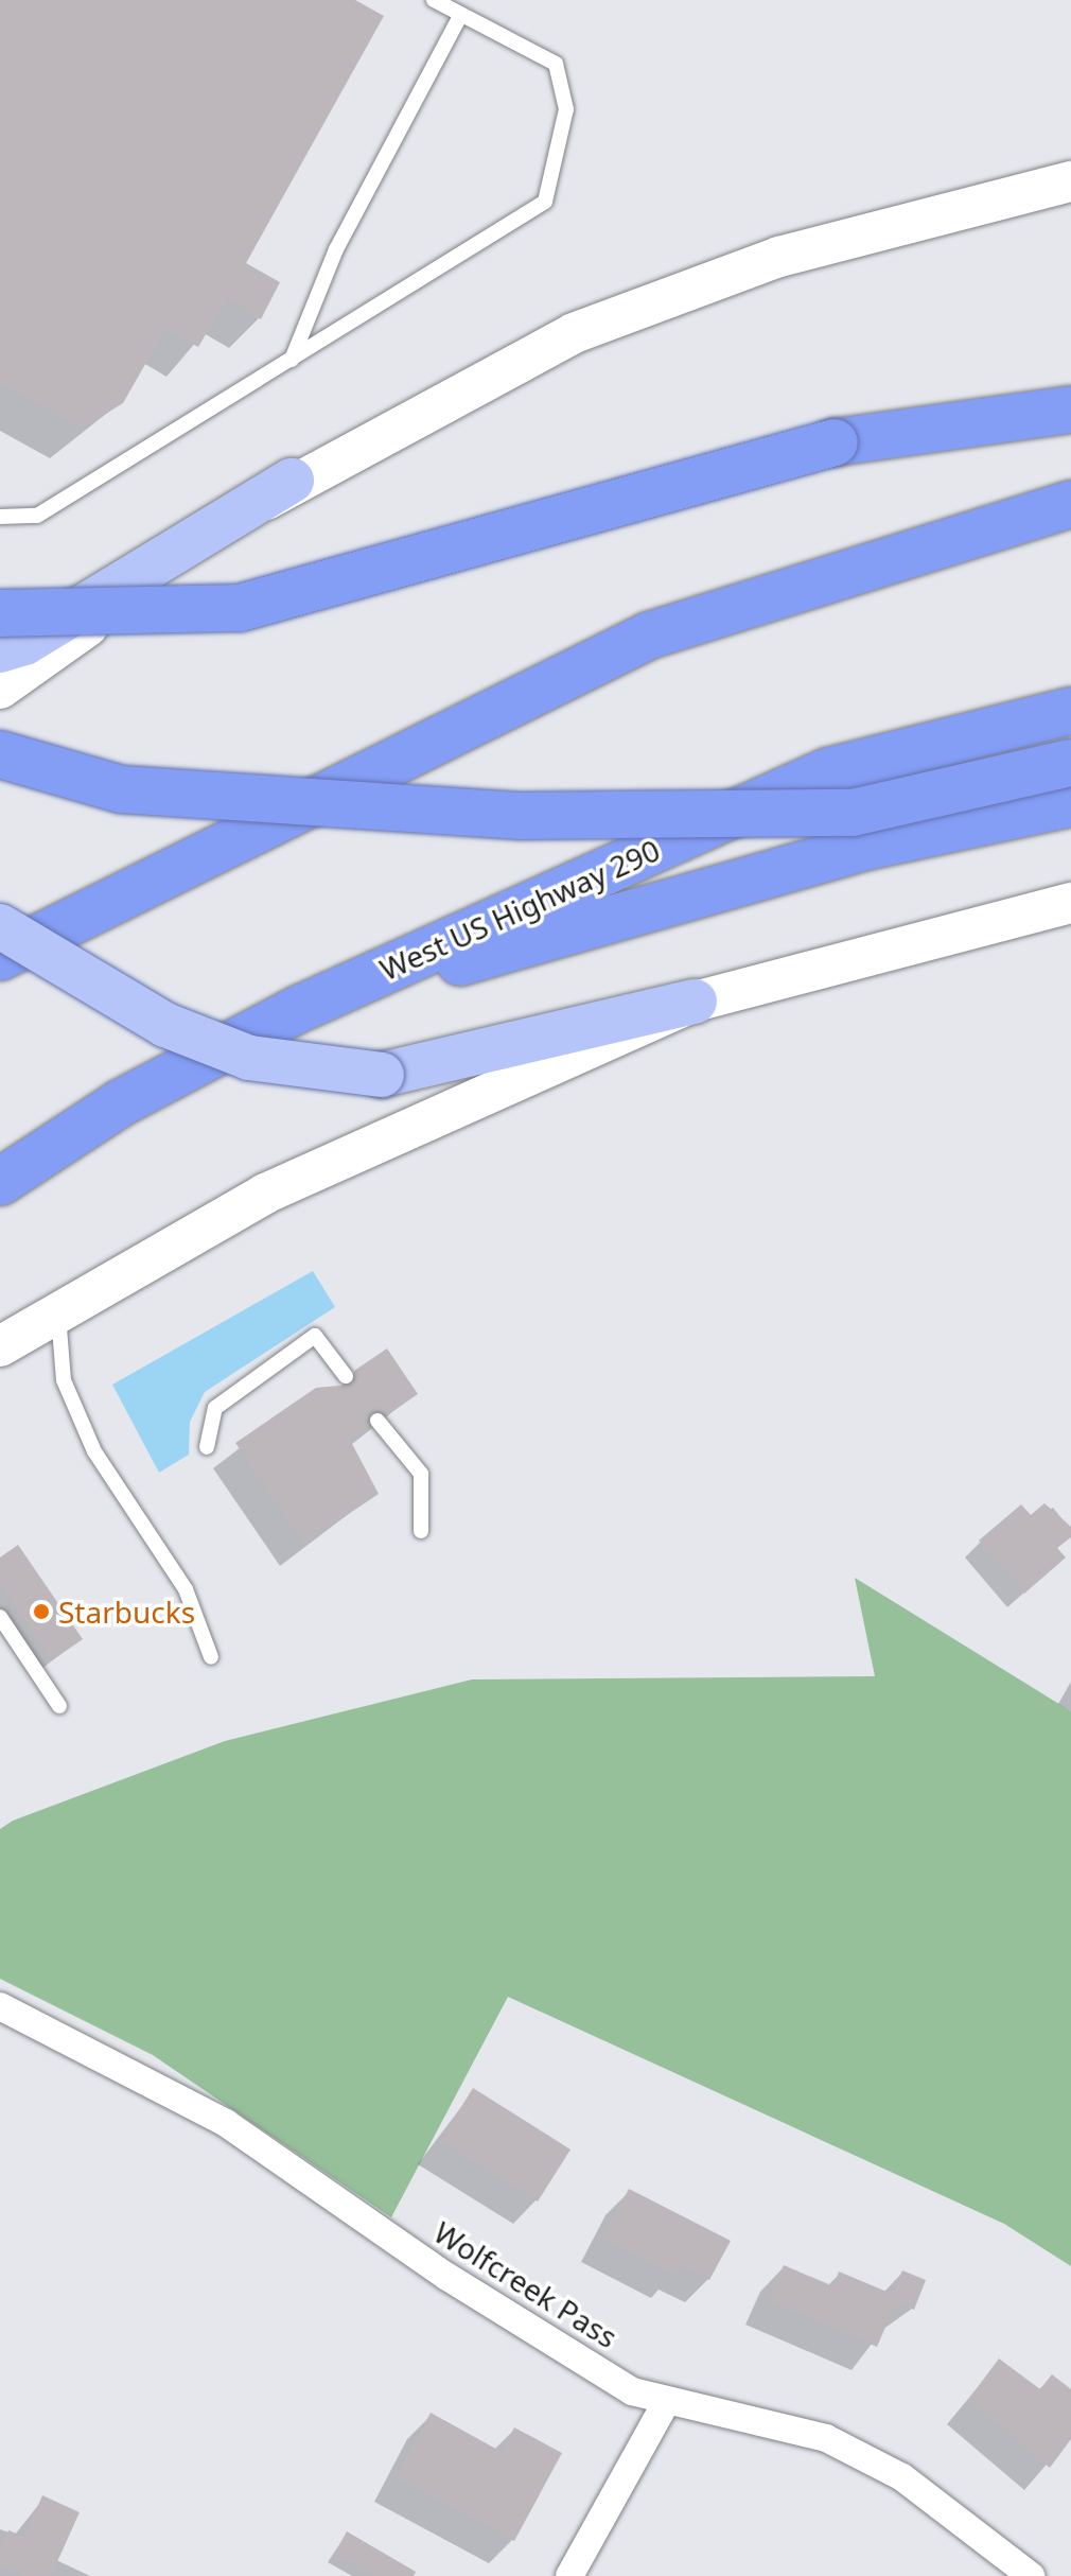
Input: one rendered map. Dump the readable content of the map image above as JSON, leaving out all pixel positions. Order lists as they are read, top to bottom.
{
  "streets": {
    "highway": ["West US Highway 290"],
    "street": ["Wolfcreek Pass"]
  },
  "places": ["Starbucks"]
}
